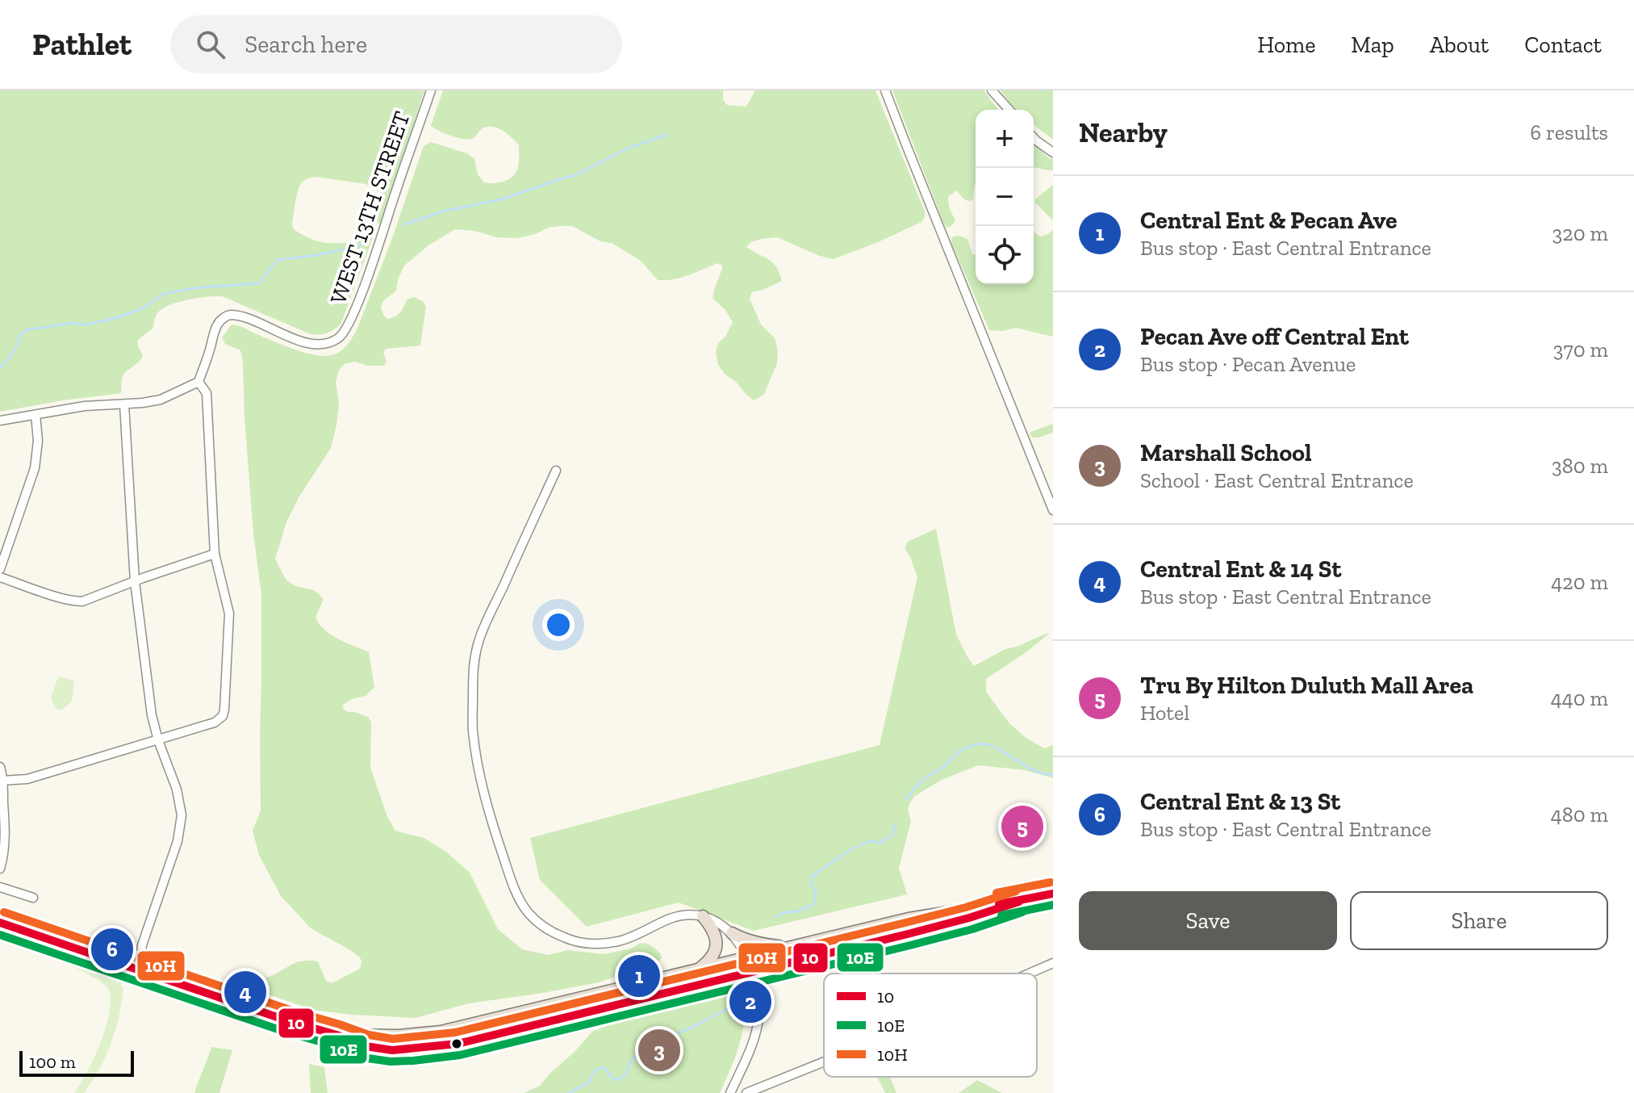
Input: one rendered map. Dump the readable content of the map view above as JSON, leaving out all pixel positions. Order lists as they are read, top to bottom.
{
  "streets": {
    "street": ["WEST 13TH STREET"]
  },
  "lines": ["transit line 10H", "transit line 10", "transit line 10E"],
  "legend": ["10", "10E", "10H"],
  "scale_bar": "100 m",
  "page": {
    "header": "Pathlet",
    "search": "Search here",
    "nav": [
      "Home",
      "Map",
      "About",
      "Contact"
    ],
    "heading": ["Nearby", "6 results"],
    "map_buttons": ["+", "−"],
    "list": [
      {
        "mark": "1",
        "name": "Central Ent & Pecan Ave",
        "note": "Bus stop · East Central Entrance",
        "value": "320 m"
      },
      {
        "mark": "2",
        "name": "Pecan Ave off Central Ent",
        "note": "Bus stop · Pecan Avenue",
        "value": "370 m"
      },
      {
        "mark": "3",
        "name": "Marshall School",
        "note": "School · East Central Entrance",
        "value": "380 m"
      },
      {
        "mark": "4",
        "name": "Central Ent & 14 St",
        "note": "Bus stop · East Central Entrance",
        "value": "420 m"
      },
      {
        "mark": "5",
        "name": "Tru By Hilton Duluth Mall Area",
        "note": "Hotel",
        "value": "440 m"
      },
      {
        "mark": "6",
        "name": "Central Ent & 13 St",
        "note": "Bus stop · East Central Entrance",
        "value": "480 m"
      }
    ],
    "pins": [
      "5",
      "6",
      "1",
      "4",
      "2",
      "3"
    ],
    "buttons": ["Save", "Share"],
    "scale": "100 m"
  }
}
